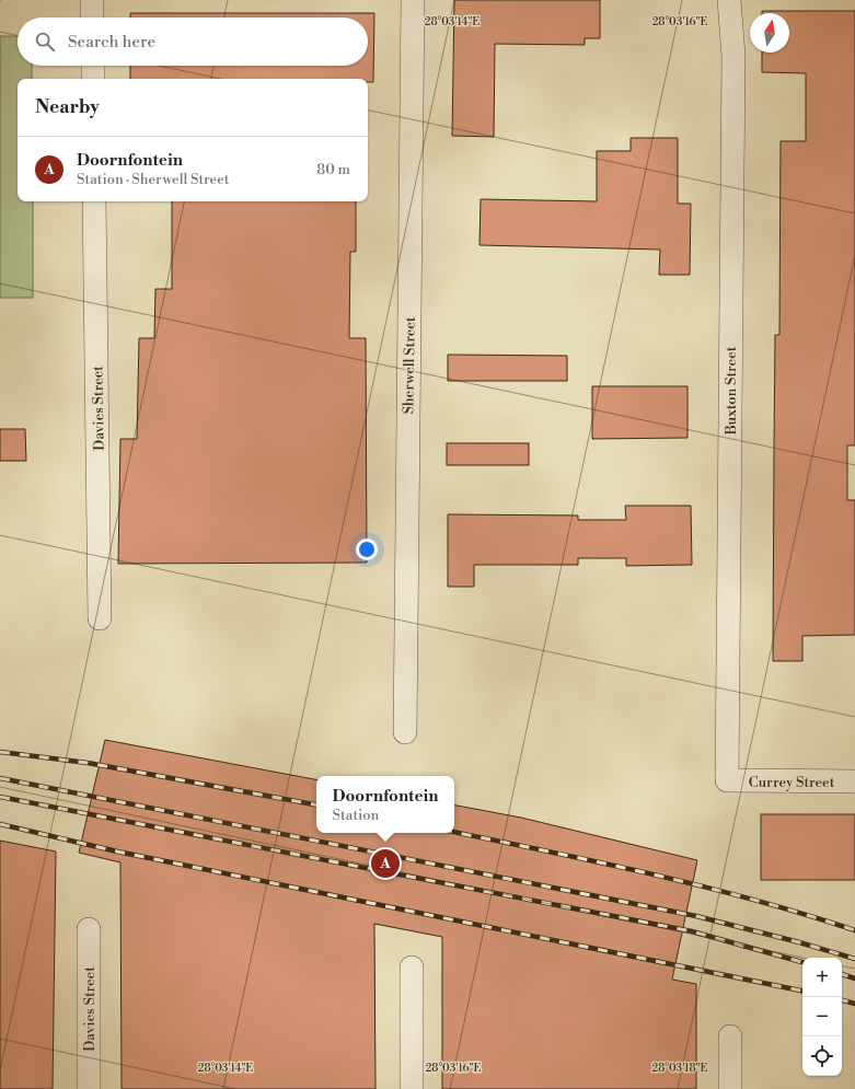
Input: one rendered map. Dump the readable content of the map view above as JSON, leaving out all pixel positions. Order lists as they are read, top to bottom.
{
  "streets": {
    "street": [
      "Sherwell Street",
      "Buxton Street",
      "Davies Street",
      "Currey Street"
    ]
  },
  "crossings": [
    ["Buxton Street", "Currey Street"]
  ],
  "north": "top",
  "page": {
    "search": "Search here",
    "heading": "Nearby",
    "list": [
      {
        "mark": "A",
        "name": "Doornfontein",
        "note": "Station · Sherwell Street",
        "value": "80 m"
      }
    ],
    "popup": ["Doornfontein", "Station"],
    "pins": "A",
    "map_buttons": ["+", "−"]
  },
  "coordinates": ["28°03'14\"E", "28°03'16\"E", "28°03'18\"E"]
}
